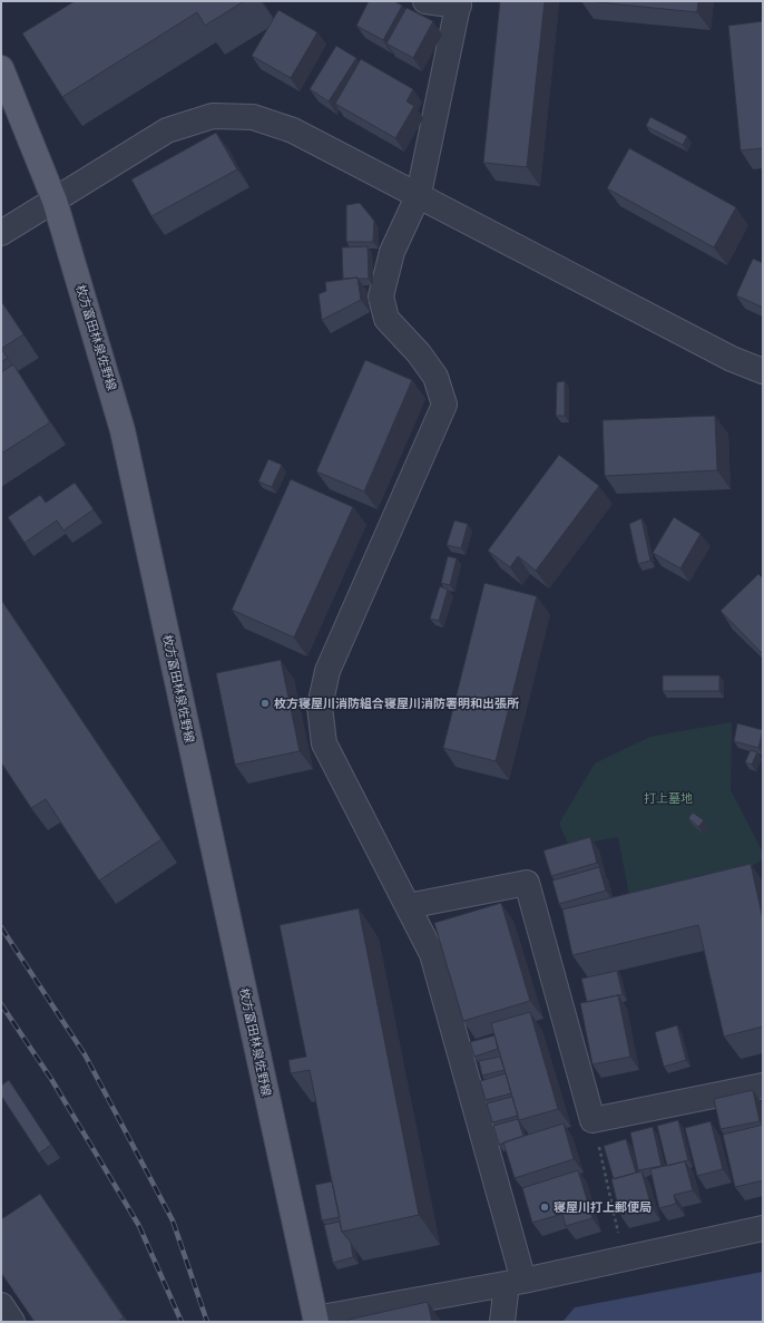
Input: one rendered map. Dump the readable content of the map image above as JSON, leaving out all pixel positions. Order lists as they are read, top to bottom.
{
  "streets": {
    "main road": ["枚方富田林泉佐野線"]
  },
  "parks": ["打上墓地"],
  "places": ["枚方寝屋川消防組合寝屋川消防署明和出張所", "寝屋川打上郵便局"]
}
